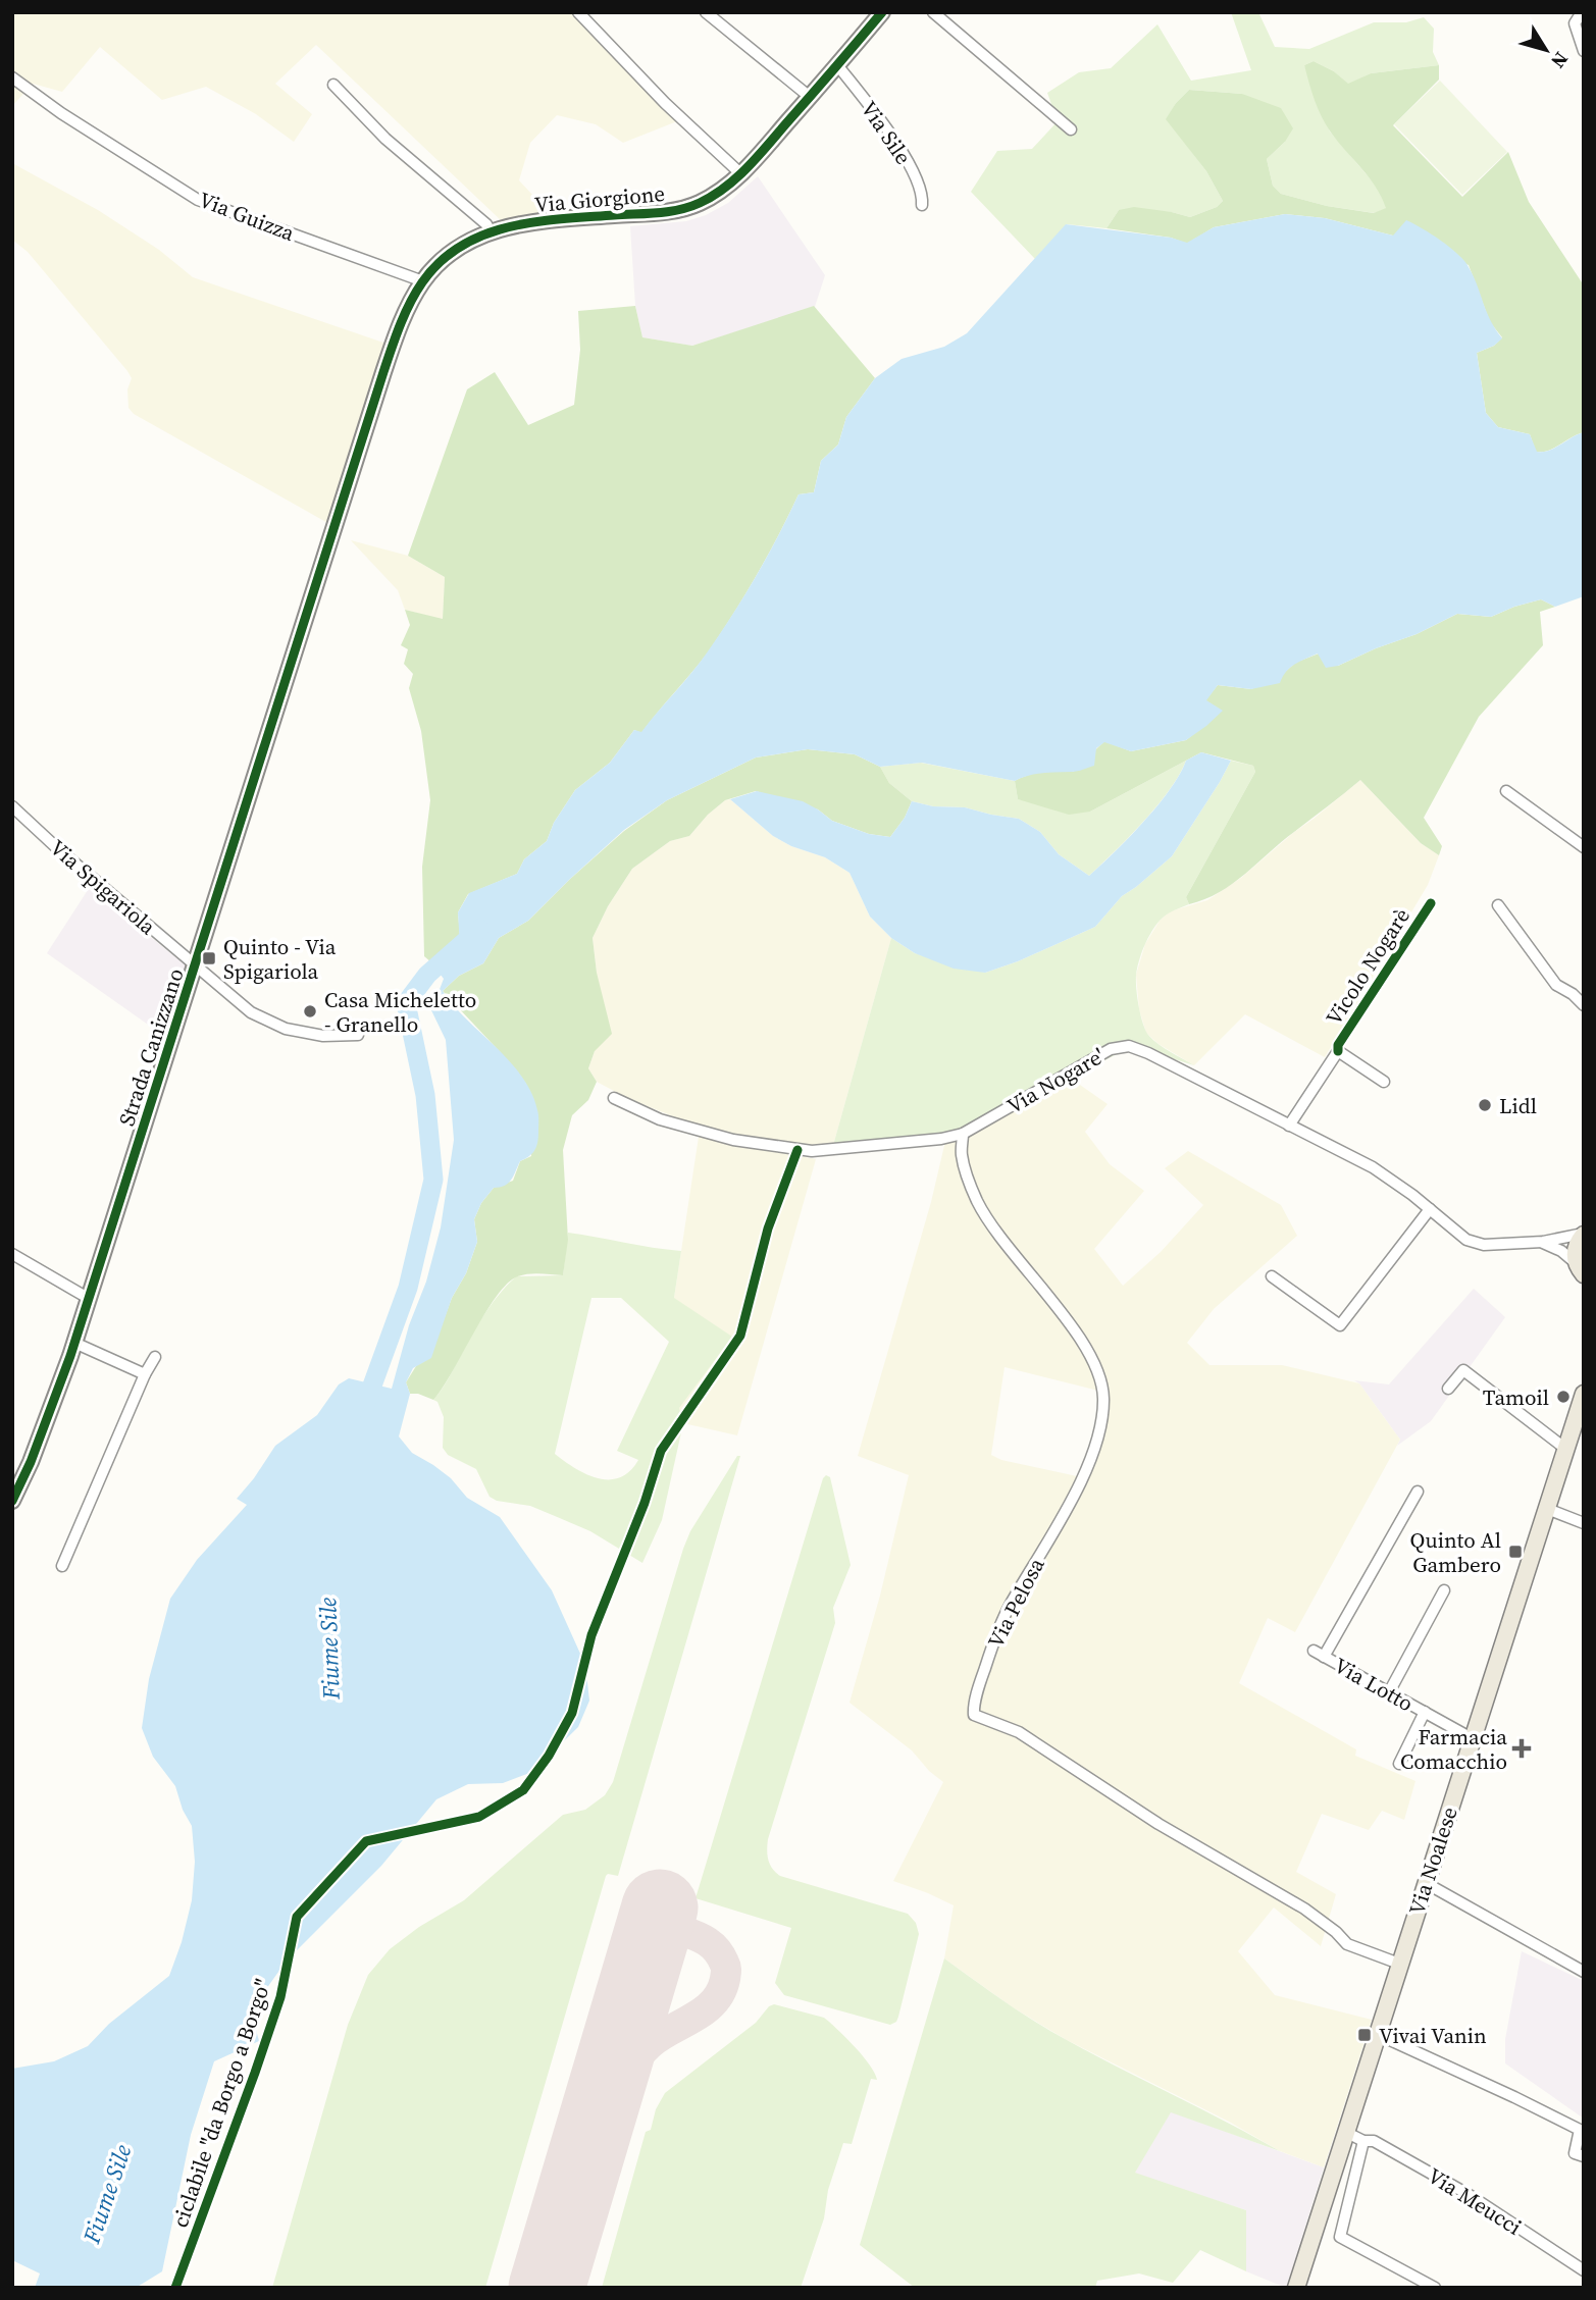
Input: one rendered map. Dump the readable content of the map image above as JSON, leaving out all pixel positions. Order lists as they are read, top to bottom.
{
  "streets": {
    "main road": ["Via Noalese"],
    "street": [
      "Via Sile",
      "Via Giorgione",
      "Via Guizza",
      "Via Spigariola",
      "Vicolo Nogarè",
      "Strada Canizzano",
      "Via Nogare'",
      "Via Pelosa",
      "Via Lotto",
      "Via Meucci"
    ],
    "cycle path": ["ciclabile \"da Borgo a Borgo\""]
  },
  "crossings": [
    ["Via Sile", "Via Giorgione"],
    ["Via Giorgione", "Via Guizza"],
    ["Via Giorgione", "Strada Canizzano"],
    ["Via Spigariola", "Strada Canizzano"],
    ["Vicolo Nogarè", "Via Nogare'"],
    ["Via Nogare'", "Via Pelosa"],
    ["Via Pelosa", "Via Noalese"],
    ["Via Lotto", "Via Noalese"],
    ["Via Noalese", "Via Meucci"]
  ],
  "water": ["Fiume Sile"],
  "places": {
    "transit": ["Quinto - Via Spigariola", "Quinto Al Gambero", "Vivai Vanin"],
    "other": ["Casa Micheletto - Granello", "Lidl", "Tamoil"],
    "health": ["Farmacia Comacchio"]
  },
  "north": "bottom right"
}
